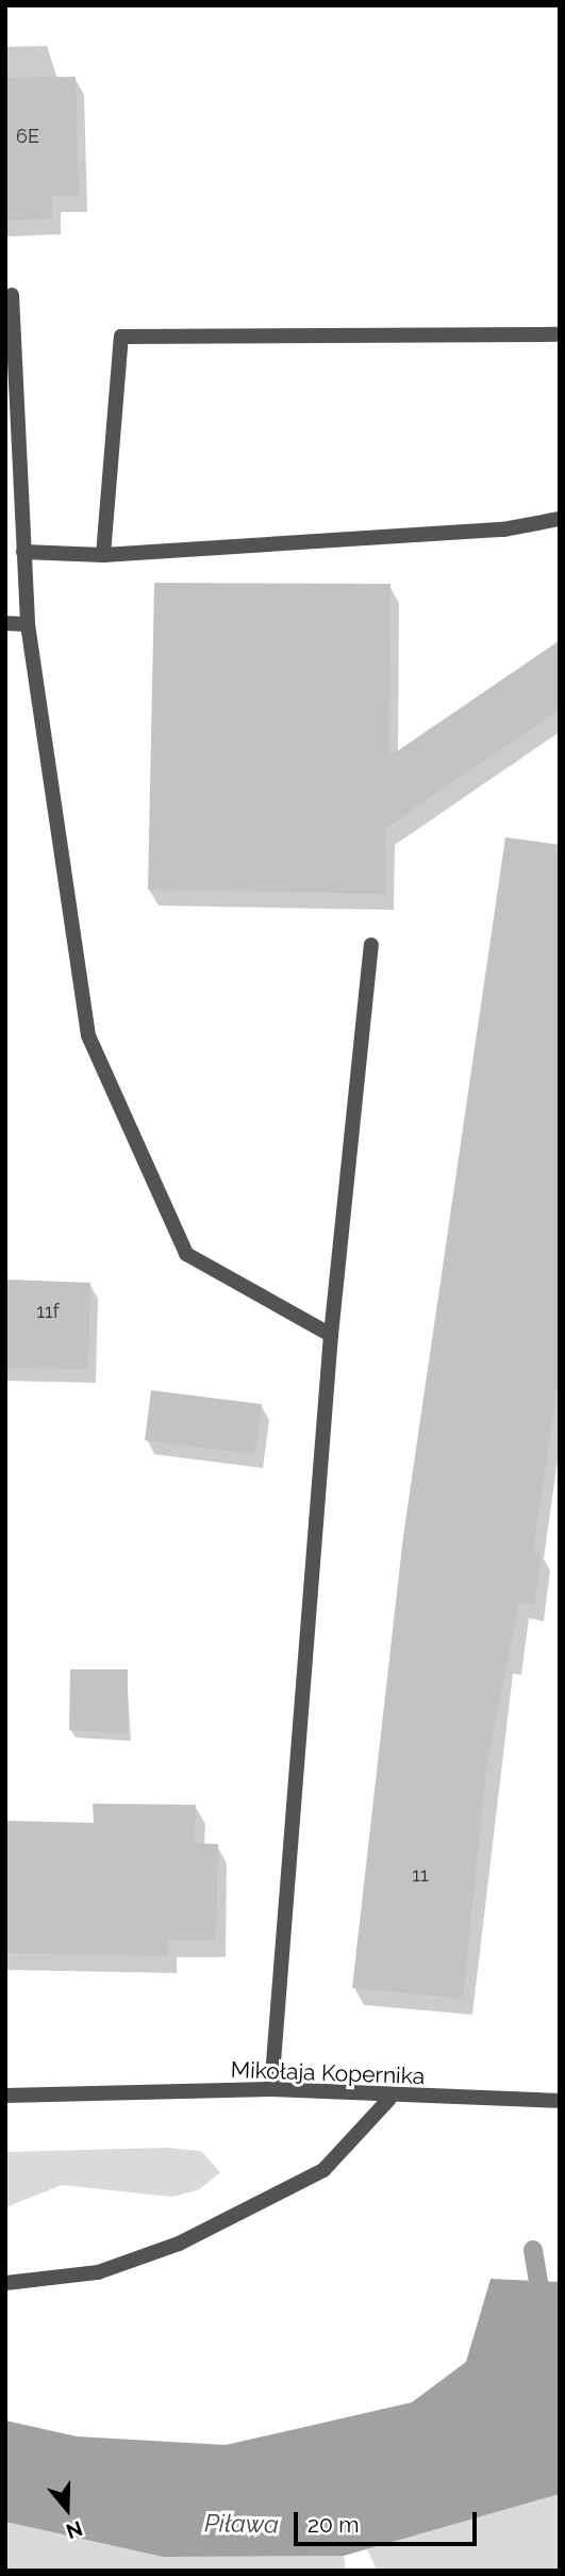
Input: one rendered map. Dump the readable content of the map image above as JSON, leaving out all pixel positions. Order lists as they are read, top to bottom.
{
  "streets": {
    "street": ["Mikołaja Kopernika"]
  },
  "water": ["Piława"],
  "house_numbers": ["6E", "11f", "11"],
  "scale_bar": "20 m",
  "north": "bottom"
}
